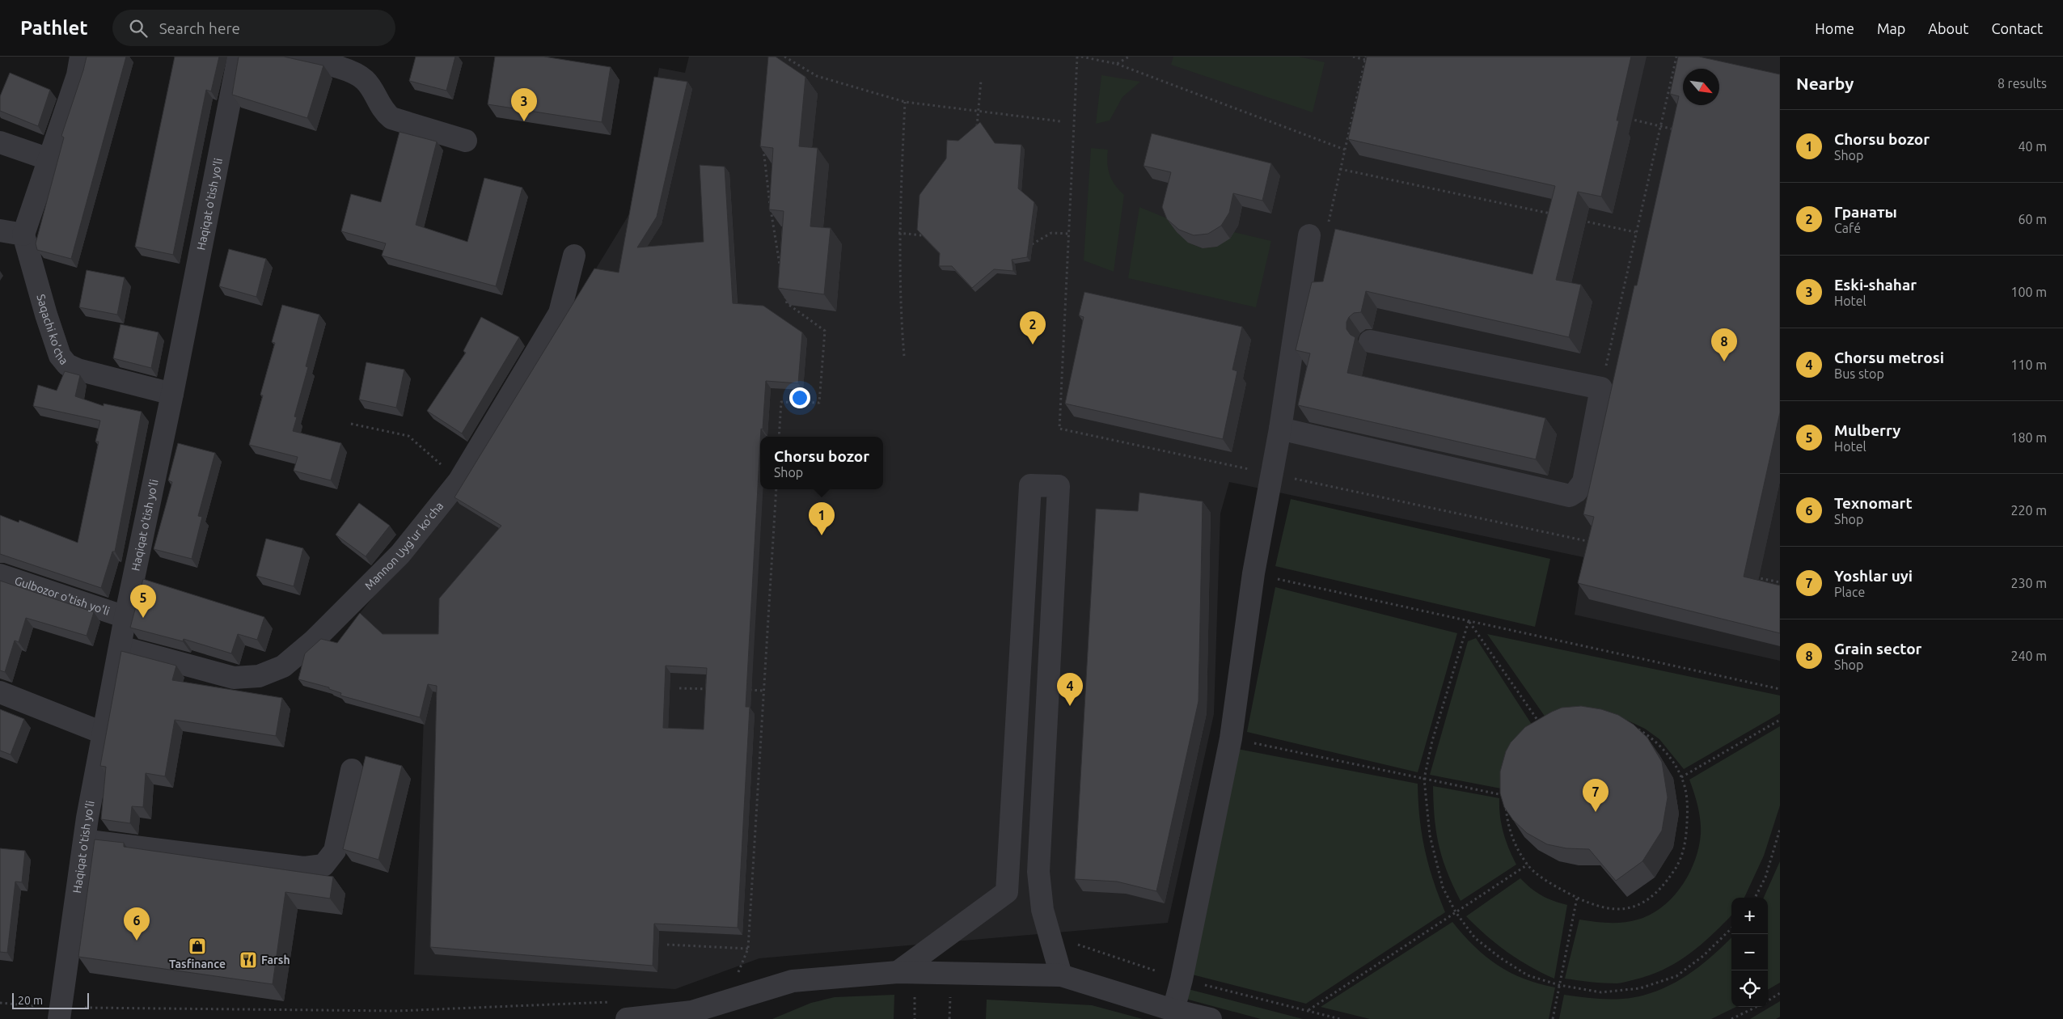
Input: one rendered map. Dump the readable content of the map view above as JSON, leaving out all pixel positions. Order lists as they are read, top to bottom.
{
  "streets": {
    "street": [
      "Haqiqat o'tish yo'li",
      "Saqachi ko'cha",
      "Mannon Uyg'ur ko'cha",
      "Gulbozor o'tish yo'li"
    ]
  },
  "crossings": [
    ["Haqiqat o'tish yo'li", "Saqachi ko'cha"],
    ["Haqiqat o'tish yo'li", "Mannon Uyg'ur ko'cha"],
    ["Haqiqat o'tish yo'li", "Gulbozor o'tish yo'li"]
  ],
  "places": {
    "shop": ["Tasfinance"],
    "restaurant": ["Farsh"]
  },
  "scale_bar": "20 m",
  "north": "bottom right",
  "page": {
    "header": "Pathlet",
    "search": "Search here",
    "nav": [
      "Home",
      "Map",
      "About",
      "Contact"
    ],
    "heading": ["Nearby", "8 results"],
    "pins": [
      "3",
      "2",
      "8",
      "1",
      "5",
      "4",
      "7",
      "6"
    ],
    "list": [
      {
        "mark": "1",
        "name": "Chorsu bozor",
        "note": "Shop",
        "value": "40 m"
      },
      {
        "mark": "2",
        "name": "Гранаты",
        "note": "Café",
        "value": "60 m"
      },
      {
        "mark": "3",
        "name": "Eski-shahar",
        "note": "Hotel",
        "value": "100 m"
      },
      {
        "mark": "4",
        "name": "Chorsu metrosi",
        "note": "Bus stop",
        "value": "110 m"
      },
      {
        "mark": "5",
        "name": "Mulberry",
        "note": "Hotel",
        "value": "180 m"
      },
      {
        "mark": "6",
        "name": "Texnomart",
        "note": "Shop",
        "value": "220 m"
      },
      {
        "mark": "7",
        "name": "Yoshlar uyi",
        "note": "Place",
        "value": "230 m"
      },
      {
        "mark": "8",
        "name": "Grain sector",
        "note": "Shop",
        "value": "240 m"
      }
    ],
    "popup": ["Chorsu bozor", "Shop"],
    "map_buttons": ["+", "−"],
    "scale": "20 m"
  }
}
